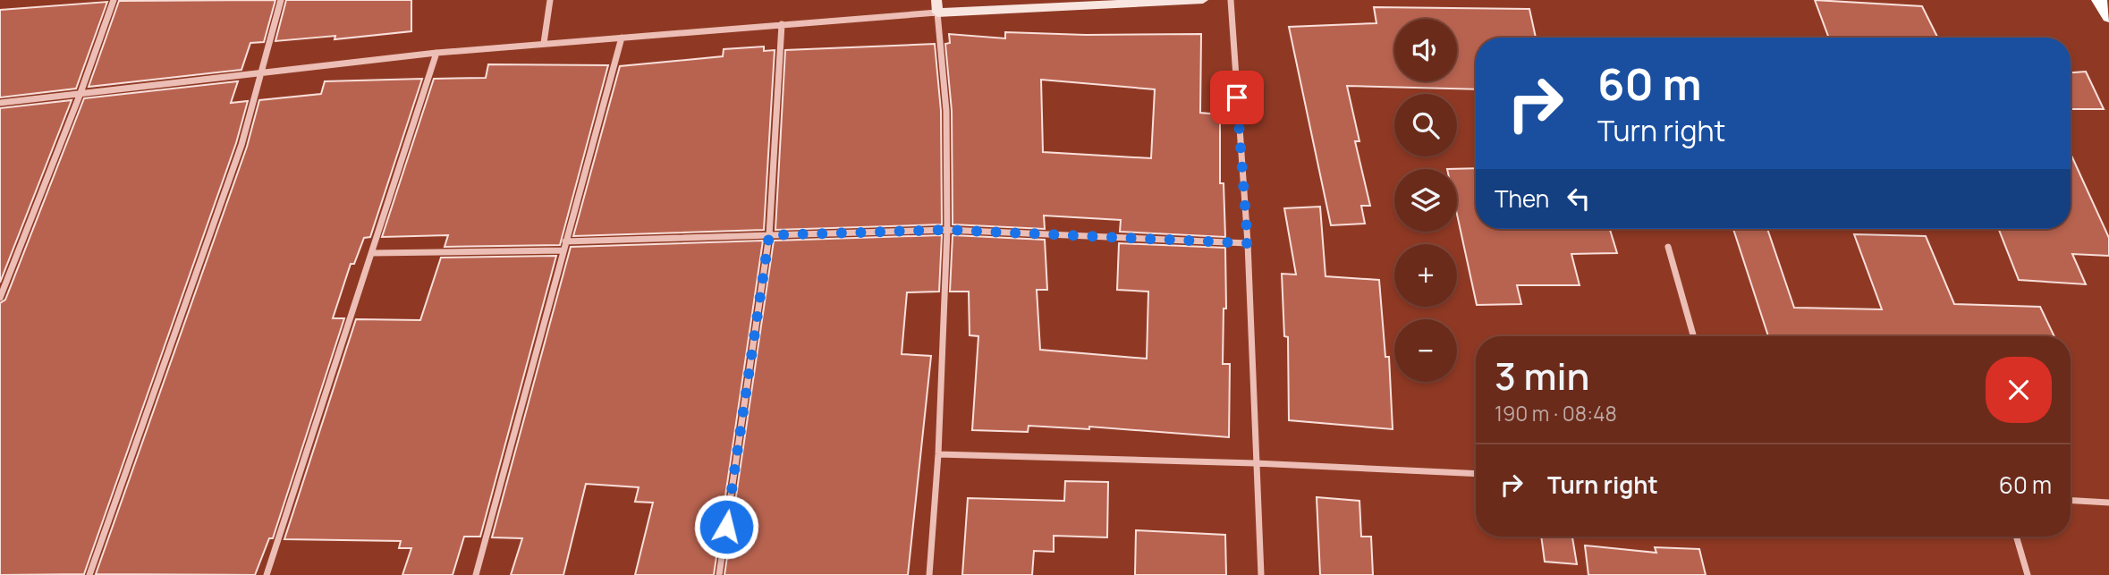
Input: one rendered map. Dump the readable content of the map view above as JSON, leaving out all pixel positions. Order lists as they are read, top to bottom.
{
  "page": {
    "map_buttons": ["+", "−"],
    "turn": ["60 m", "Turn right"],
    "then": "Then",
    "heading": ["3 min", "190 m · 08:48"],
    "list": [
      {
        "name": "Turn right",
        "value": "60 m"
      }
    ]
  }
}
